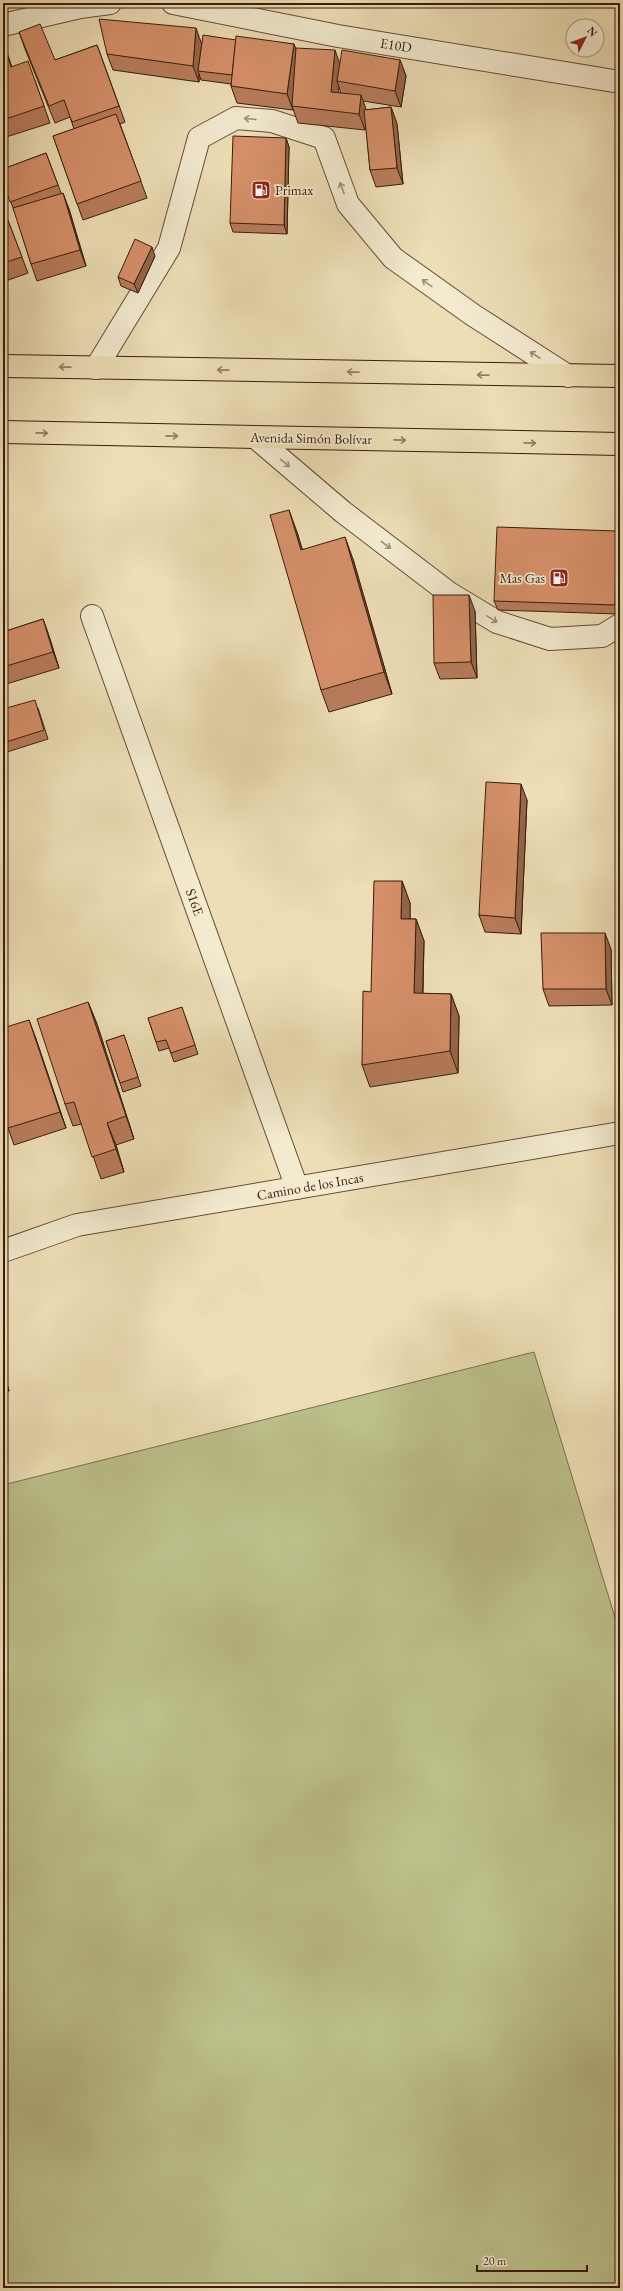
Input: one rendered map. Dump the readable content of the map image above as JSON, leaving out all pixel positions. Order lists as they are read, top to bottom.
{
  "streets": {
    "highway": ["Avenida Simón Bolívar"],
    "street": ["E10D", "S16E", "Camino de los Incas"]
  },
  "crossings": [
    ["S16E", "Camino de los Incas"]
  ],
  "places": {
    "fuel station": ["Primax", "Mas Gas"]
  },
  "scale_bar": "20 m",
  "north": "top right"
}
